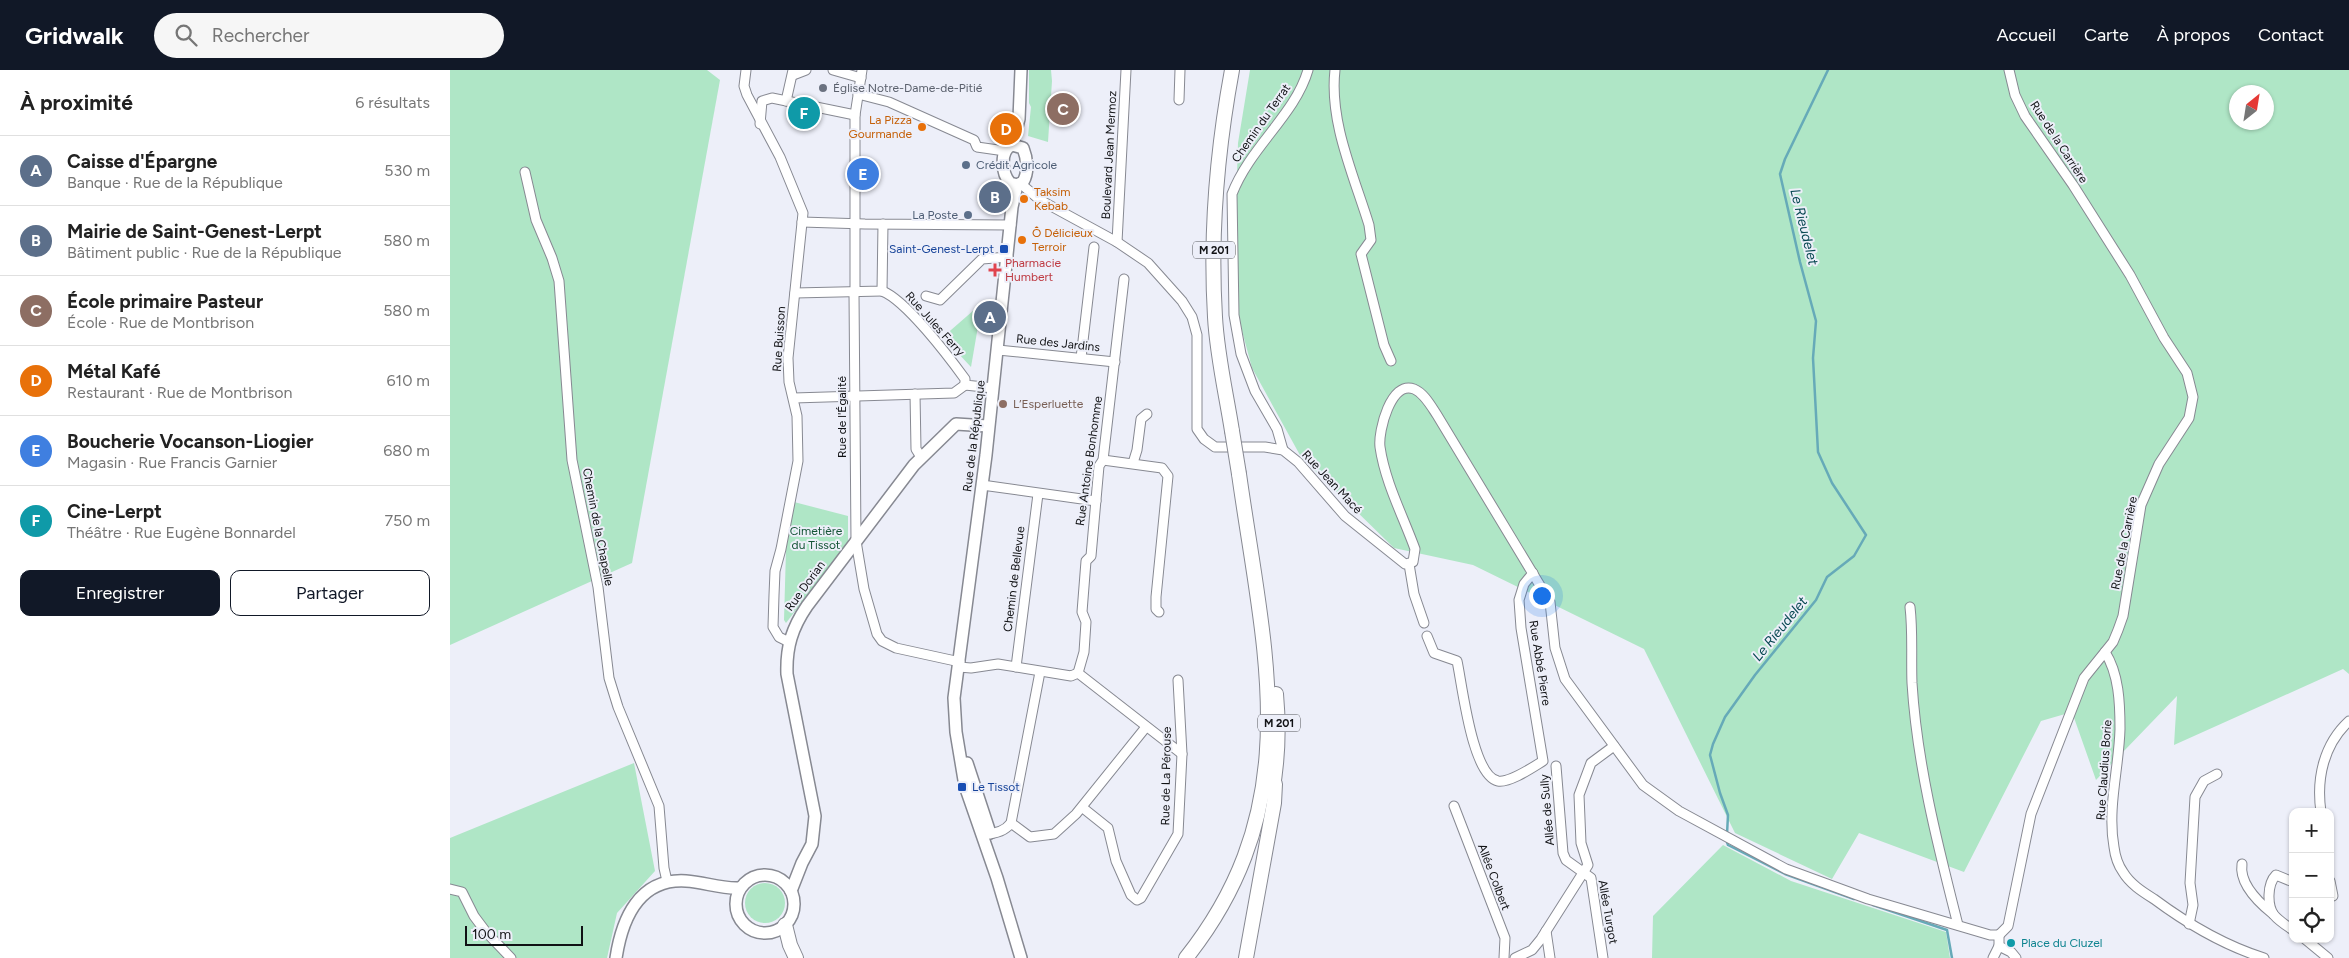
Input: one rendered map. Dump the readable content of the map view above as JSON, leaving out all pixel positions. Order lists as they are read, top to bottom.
{
  "streets": {
    "highway": ["M 201"],
    "main road": ["Rue de la République", "Rue Dorian"],
    "street": [
      "Chemin du Terrat",
      "Rue de la Carrière",
      "Boulevard Jean Mermoz",
      "Rue Jules Ferry",
      "Rue Buisson",
      "Rue des Jardins",
      "Rue de l'Égalité",
      "Rue Antoine Bonhomme",
      "Rue Jean Macé",
      "Chemin de la Chapelle",
      "Chemin de Bellevue",
      "Rue Abbé Pierre",
      "Rue Claudius Borie",
      "Rue de La Pérouse",
      "Allée de Sully",
      "Allée Colbert",
      "Allée Turgot"
    ]
  },
  "crossings": [
    ["Chemin du Terrat", "Rue Jean Macé"],
    ["Rue de la Carrière", "Rue Claudius Borie"],
    ["Boulevard Jean Mermoz", "Rue Jean Macé"],
    ["Rue Buisson", "Rue Dorian"],
    ["Rue des Jardins", "Rue de la République"],
    ["Rue des Jardins", "Rue Antoine Bonhomme"],
    ["Rue de l'Égalité", "Rue de la République"],
    ["Rue de l'Égalité", "Rue Dorian"],
    ["Rue de la République", "Rue Jean Macé"],
    ["Rue de la République", "Rue Dorian"],
    ["Allée de Sully", "Allée Turgot"]
  ],
  "water": ["Le Rieudelet"],
  "parks": ["Cimetière du Tissot"],
  "places": {
    "other": [
      "Église Notre-Dame-de-Pitié",
      "La Pizza Gourmande",
      "Crédit Agricole",
      "Taksim Kebab",
      "La Poste",
      "Ô Délicieux Terroir",
      "L’Esperluette",
      "Place du Cluzel"
    ],
    "transit": ["Saint-Genest-Lerpt", "Le Tissot"],
    "health": ["Pharmacie Humbert"]
  },
  "scale_bar": "100 m",
  "north": "top right",
  "page": {
    "header": "Gridwalk",
    "search": "Rechercher",
    "nav": [
      "Accueil",
      "Carte",
      "À propos",
      "Contact"
    ],
    "heading": ["À proximité", "6 résultats"],
    "pins": [
      "C",
      "F",
      "D",
      "E",
      "B",
      "A"
    ],
    "list": [
      {
        "mark": "A",
        "name": "Caisse d'Épargne",
        "note": "Banque · Rue de la République",
        "value": "530 m"
      },
      {
        "mark": "B",
        "name": "Mairie de Saint-Genest-Lerpt",
        "note": "Bâtiment public · Rue de la République",
        "value": "580 m"
      },
      {
        "mark": "C",
        "name": "École primaire Pasteur",
        "note": "École · Rue de Montbrison",
        "value": "580 m"
      },
      {
        "mark": "D",
        "name": "Métal Kafé",
        "note": "Restaurant · Rue de Montbrison",
        "value": "610 m"
      },
      {
        "mark": "E",
        "name": "Boucherie Vocanson-Liogier",
        "note": "Magasin · Rue Francis Garnier",
        "value": "680 m"
      },
      {
        "mark": "F",
        "name": "Cine-Lerpt",
        "note": "Théâtre · Rue Eugène Bonnardel",
        "value": "750 m"
      }
    ],
    "buttons": ["Enregistrer", "Partager"],
    "map_buttons": ["+", "−"],
    "scale": "100 m"
  }
}
